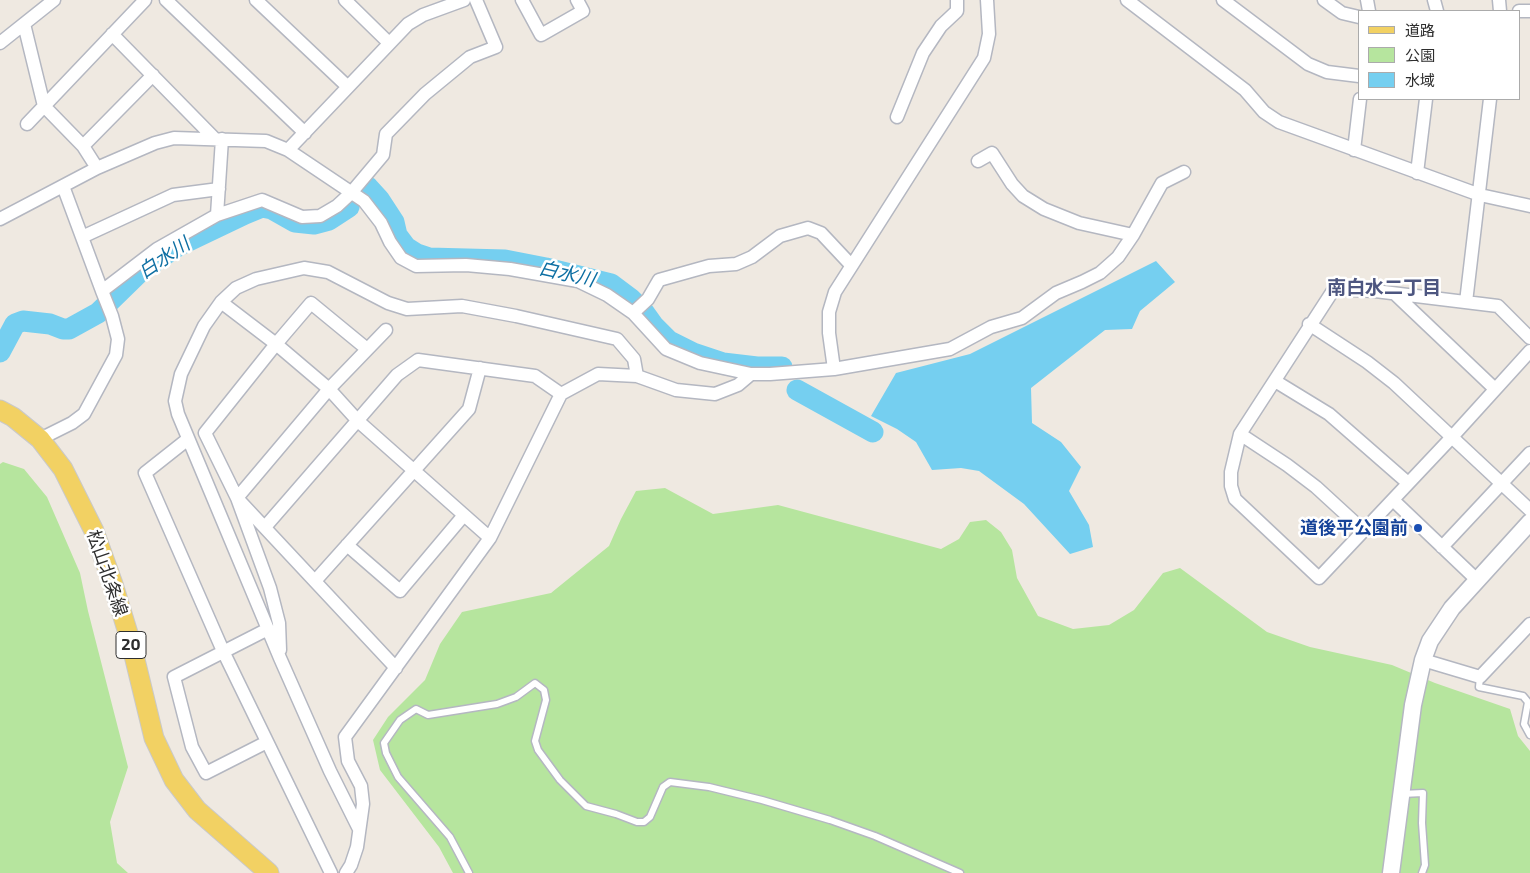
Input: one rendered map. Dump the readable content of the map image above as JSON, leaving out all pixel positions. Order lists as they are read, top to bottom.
{
  "streets": {
    "main road": ["松山北条線", "20"]
  },
  "districts": ["南白水二丁目"],
  "water": ["白水川"],
  "places": ["道後平公園前"],
  "legend": ["道路", "公園", "水域"]
}
